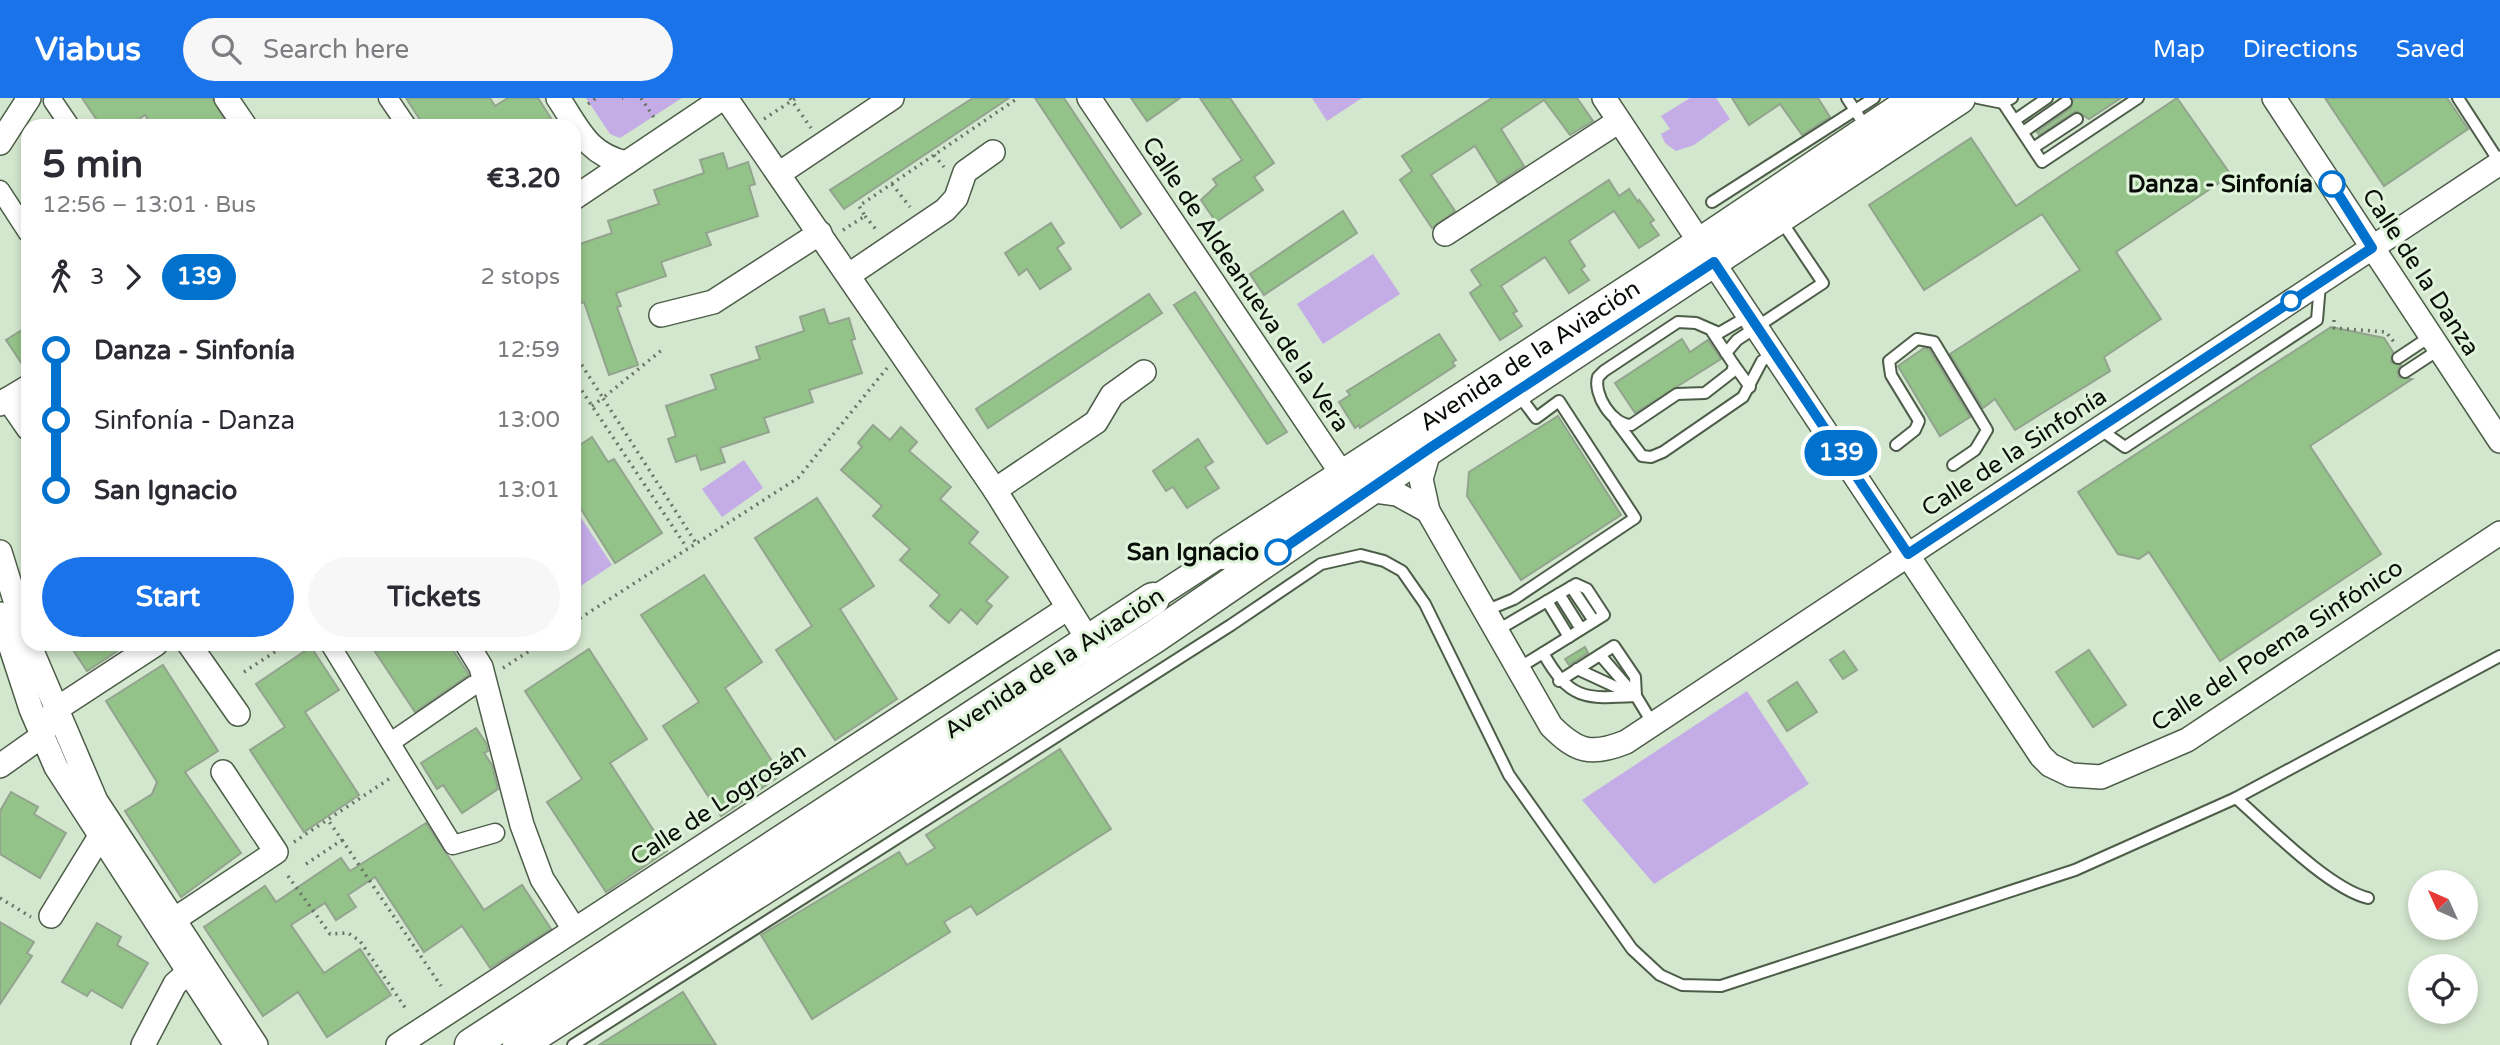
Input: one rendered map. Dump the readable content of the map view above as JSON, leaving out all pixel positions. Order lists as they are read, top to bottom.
{
  "streets": {
    "main road": ["Avenida de la Aviación"],
    "street": [
      "Calle de la Danza",
      "Calle de Aldeanueva de la Vera",
      "Calle de la Sinfonía",
      "Calle del Poema Sinfónico",
      "Calle de Logrosán"
    ]
  },
  "crossings": [
    ["Calle de la Danza", "Calle de la Sinfonía"],
    ["Calle de Aldeanueva de la Vera", "Avenida de la Aviación"],
    ["Avenida de la Aviación", "Calle de la Sinfonía"],
    ["Avenida de la Aviación", "Calle del Poema Sinfónico"],
    ["Calle de la Sinfonía", "Calle del Poema Sinfónico"]
  ],
  "places": ["Danza - Sinfonía", "San Ignacio"],
  "lines": ["bus line 139"],
  "north": "top left",
  "page": {
    "header": "Viabus",
    "search": "Search here",
    "nav": ["Map", "Directions", "Saved"],
    "on_map": "139",
    "heading": ["5 min", "12:56 – 13:01 · Bus", "€3.20"],
    "legs": ["3", "139", "2 stops"],
    "list": [
      {
        "name": "Danza - Sinfonía",
        "value": "12:59"
      },
      {
        "name": "Sinfonía - Danza",
        "value": "13:00"
      },
      {
        "name": "San Ignacio",
        "value": "13:01"
      }
    ],
    "buttons": ["Start", "Tickets"]
  }
}
